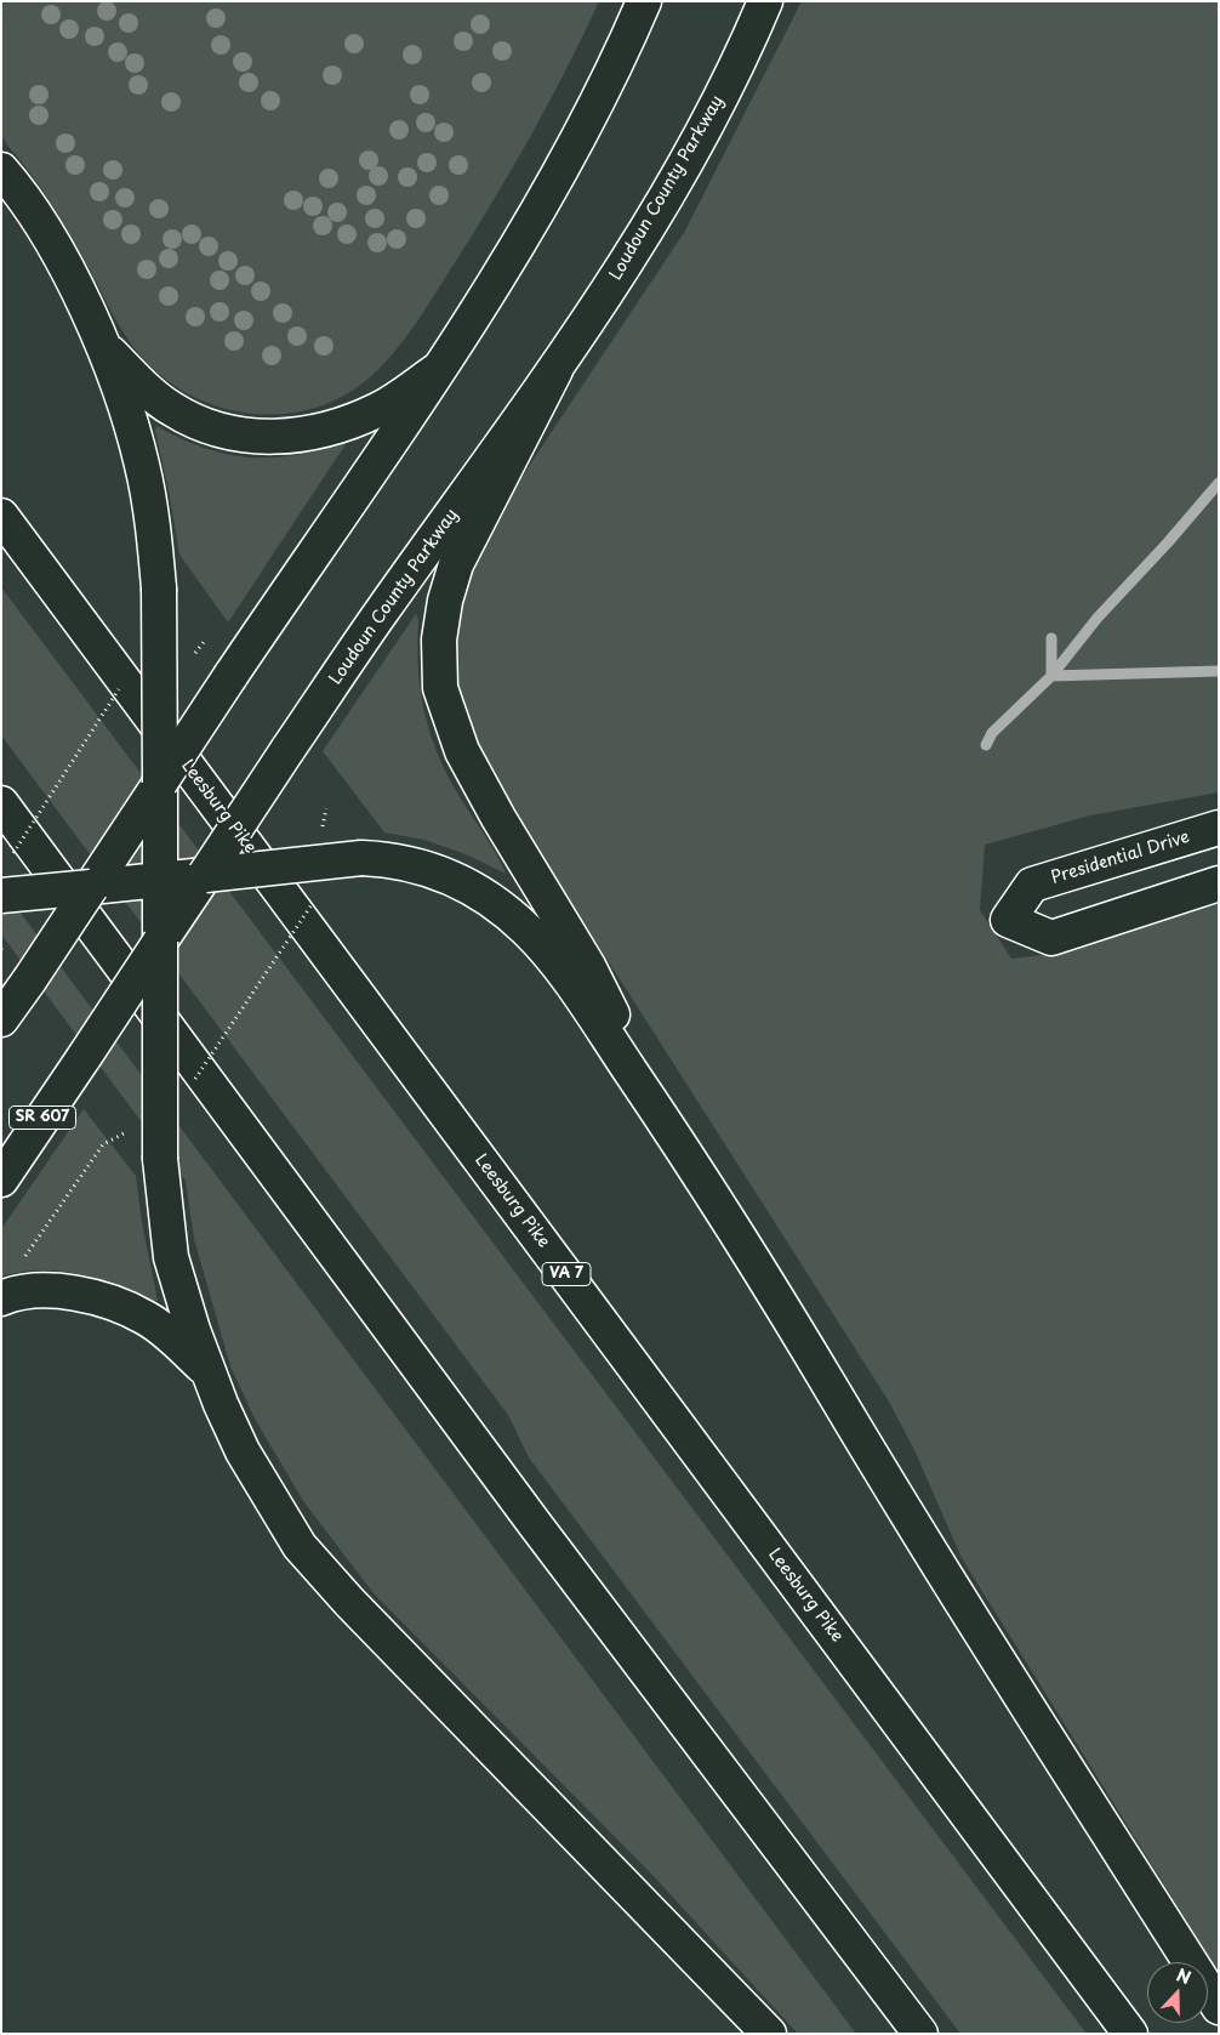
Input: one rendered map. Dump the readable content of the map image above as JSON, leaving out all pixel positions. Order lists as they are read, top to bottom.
{
  "streets": {
    "main road": [
      "Loudoun County Parkway",
      "Leesburg Pike",
      "Presidential Drive",
      "SR 607",
      "VA 7"
    ]
  },
  "north": "top"
}
